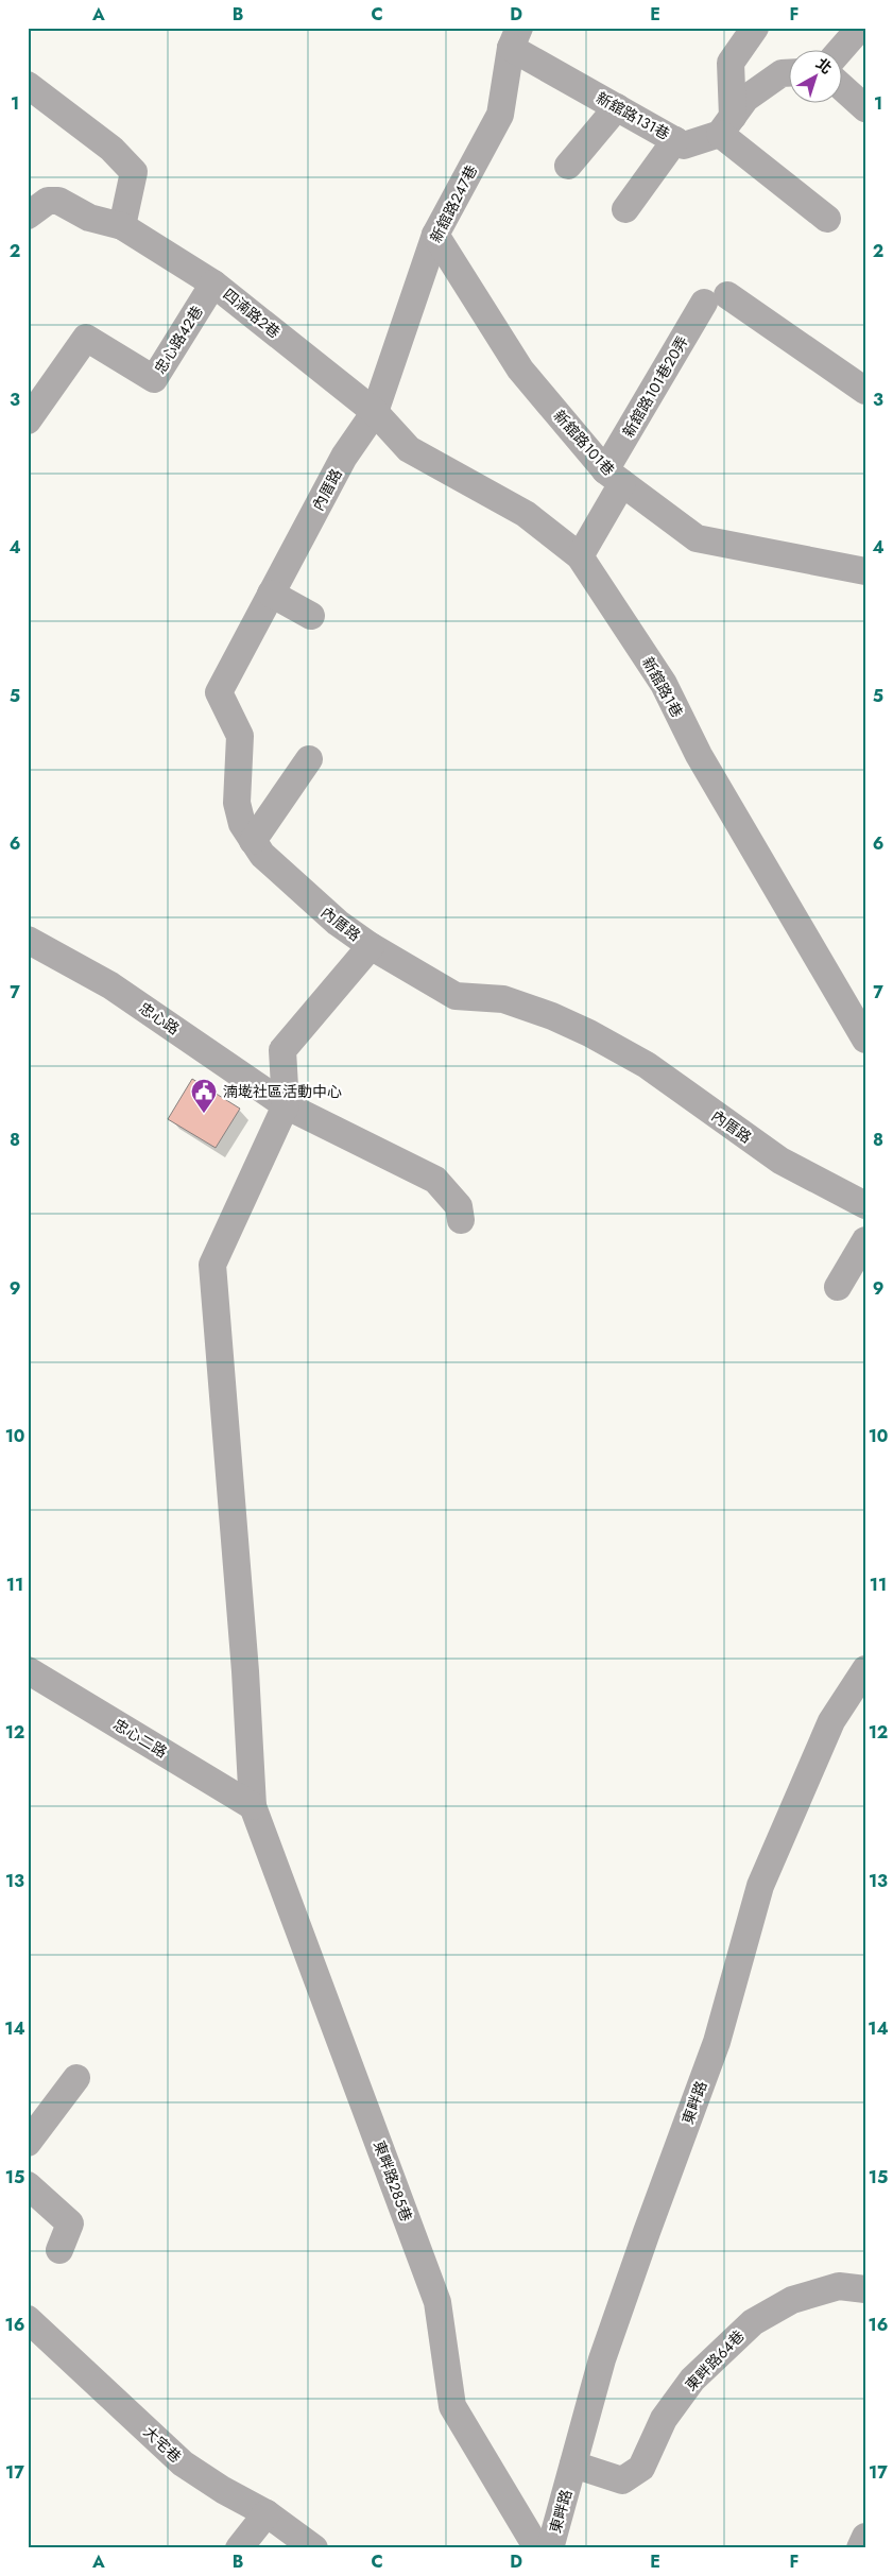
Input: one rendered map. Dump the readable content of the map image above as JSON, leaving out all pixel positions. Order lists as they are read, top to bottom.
{
  "streets": {
    "street": [
      "新舘路131巷",
      "新舘路247巷",
      "四湳路2巷",
      "忠心路42巷",
      "新舘路101巷20弄",
      "新舘路101巷",
      "內厝路",
      "新舘路1巷",
      "忠心路",
      "忠心二路",
      "東畔路",
      "東畔路285巷",
      "東畔路64巷",
      "大宅巷"
    ]
  },
  "crossings": [
    ["新舘路131巷", "新舘路247巷"],
    ["新舘路247巷", "四湳路2巷"],
    ["新舘路247巷", "新舘路101巷"],
    ["新舘路247巷", "內厝路"],
    ["新舘路247巷", "新舘路1巷"],
    ["四湳路2巷", "忠心路42巷"],
    ["四湳路2巷", "內厝路"],
    ["四湳路2巷", "新舘路1巷"],
    ["新舘路101巷20弄", "新舘路101巷"],
    ["新舘路101巷20弄", "新舘路1巷"],
    ["內厝路", "新舘路1巷"],
    ["忠心路", "東畔路285巷"],
    ["忠心二路", "東畔路285巷"],
    ["東畔路", "東畔路64巷"]
  ],
  "places": {
    "public building": ["湳墘社區活動中心"]
  },
  "north": "top right",
  "grid": {
    "columns": [
      "A",
      "B",
      "C",
      "D",
      "E",
      "F"
    ],
    "rows": [
      "1",
      "2",
      "3",
      "4",
      "5",
      "6",
      "7",
      "8",
      "9",
      "10",
      "11",
      "12",
      "13",
      "14",
      "15",
      "16",
      "17"
    ]
  }
}
